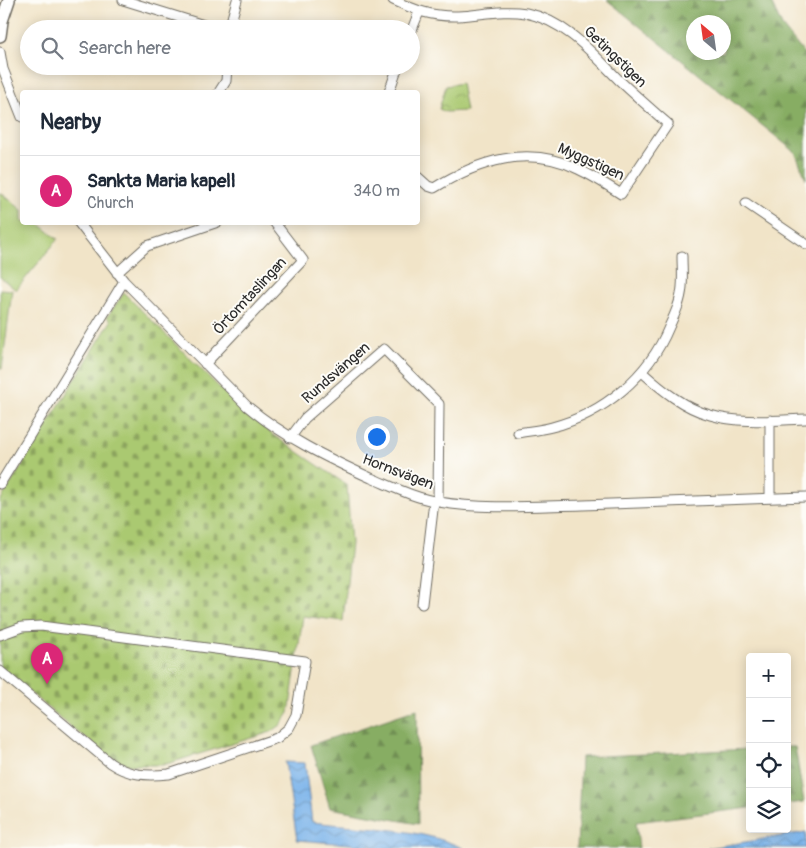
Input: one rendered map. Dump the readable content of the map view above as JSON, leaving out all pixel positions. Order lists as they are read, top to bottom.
{
  "streets": {
    "street": [
      "Getingstigen",
      "Myggstigen",
      "Örtomtaslingan",
      "Rundsvängen",
      "Hornsvägen"
    ]
  },
  "crossings": [
    ["Getingstigen", "Myggstigen"],
    ["Örtomtaslingan", "Hornsvägen"],
    ["Rundsvängen", "Hornsvägen"]
  ],
  "north": "top left",
  "page": {
    "search": "Search here",
    "heading": "Nearby",
    "list": [
      {
        "mark": "A",
        "name": "Sankta Maria kapell",
        "note": "Church",
        "value": "340 m"
      }
    ],
    "pins": "A",
    "map_buttons": ["+", "−"]
  }
}
